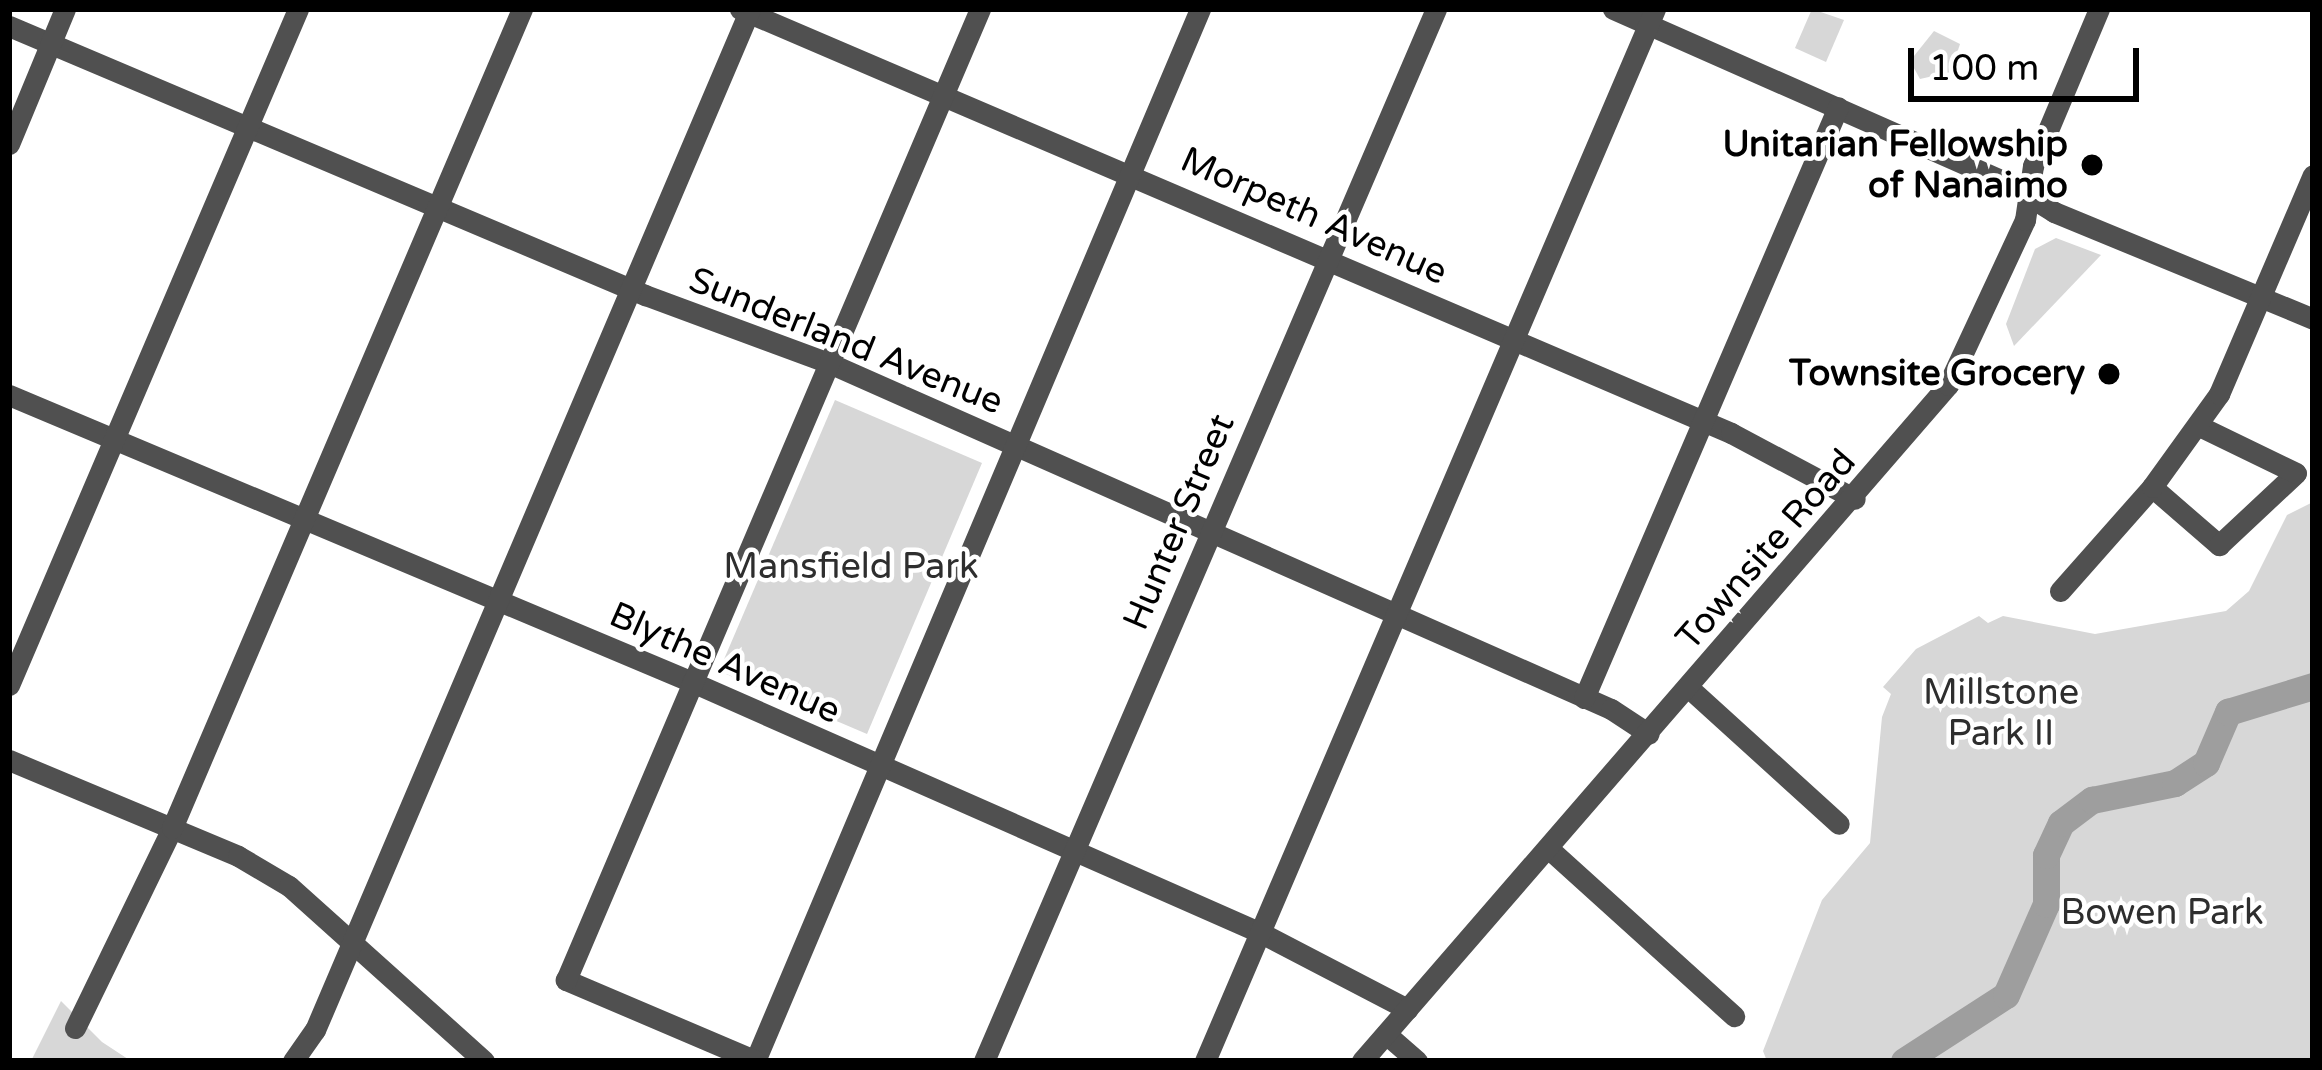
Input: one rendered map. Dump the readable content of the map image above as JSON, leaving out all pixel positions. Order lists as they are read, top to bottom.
{
  "streets": {
    "street": [
      "Morpeth Avenue",
      "Sunderland Avenue",
      "Hunter Street",
      "Townsite Road",
      "Blythe Avenue"
    ]
  },
  "crossings": [
    ["Morpeth Avenue", "Hunter Street"],
    ["Morpeth Avenue", "Townsite Road"],
    ["Sunderland Avenue", "Hunter Street"],
    ["Sunderland Avenue", "Townsite Road"],
    ["Hunter Street", "Blythe Avenue"],
    ["Townsite Road", "Blythe Avenue"]
  ],
  "parks": ["Mansfield Park", "Millstone Park II", "Bowen Park"],
  "places": ["Unitarian Fellowship of Nanaimo", "Townsite Grocery"],
  "scale_bar": "100 m"
}
